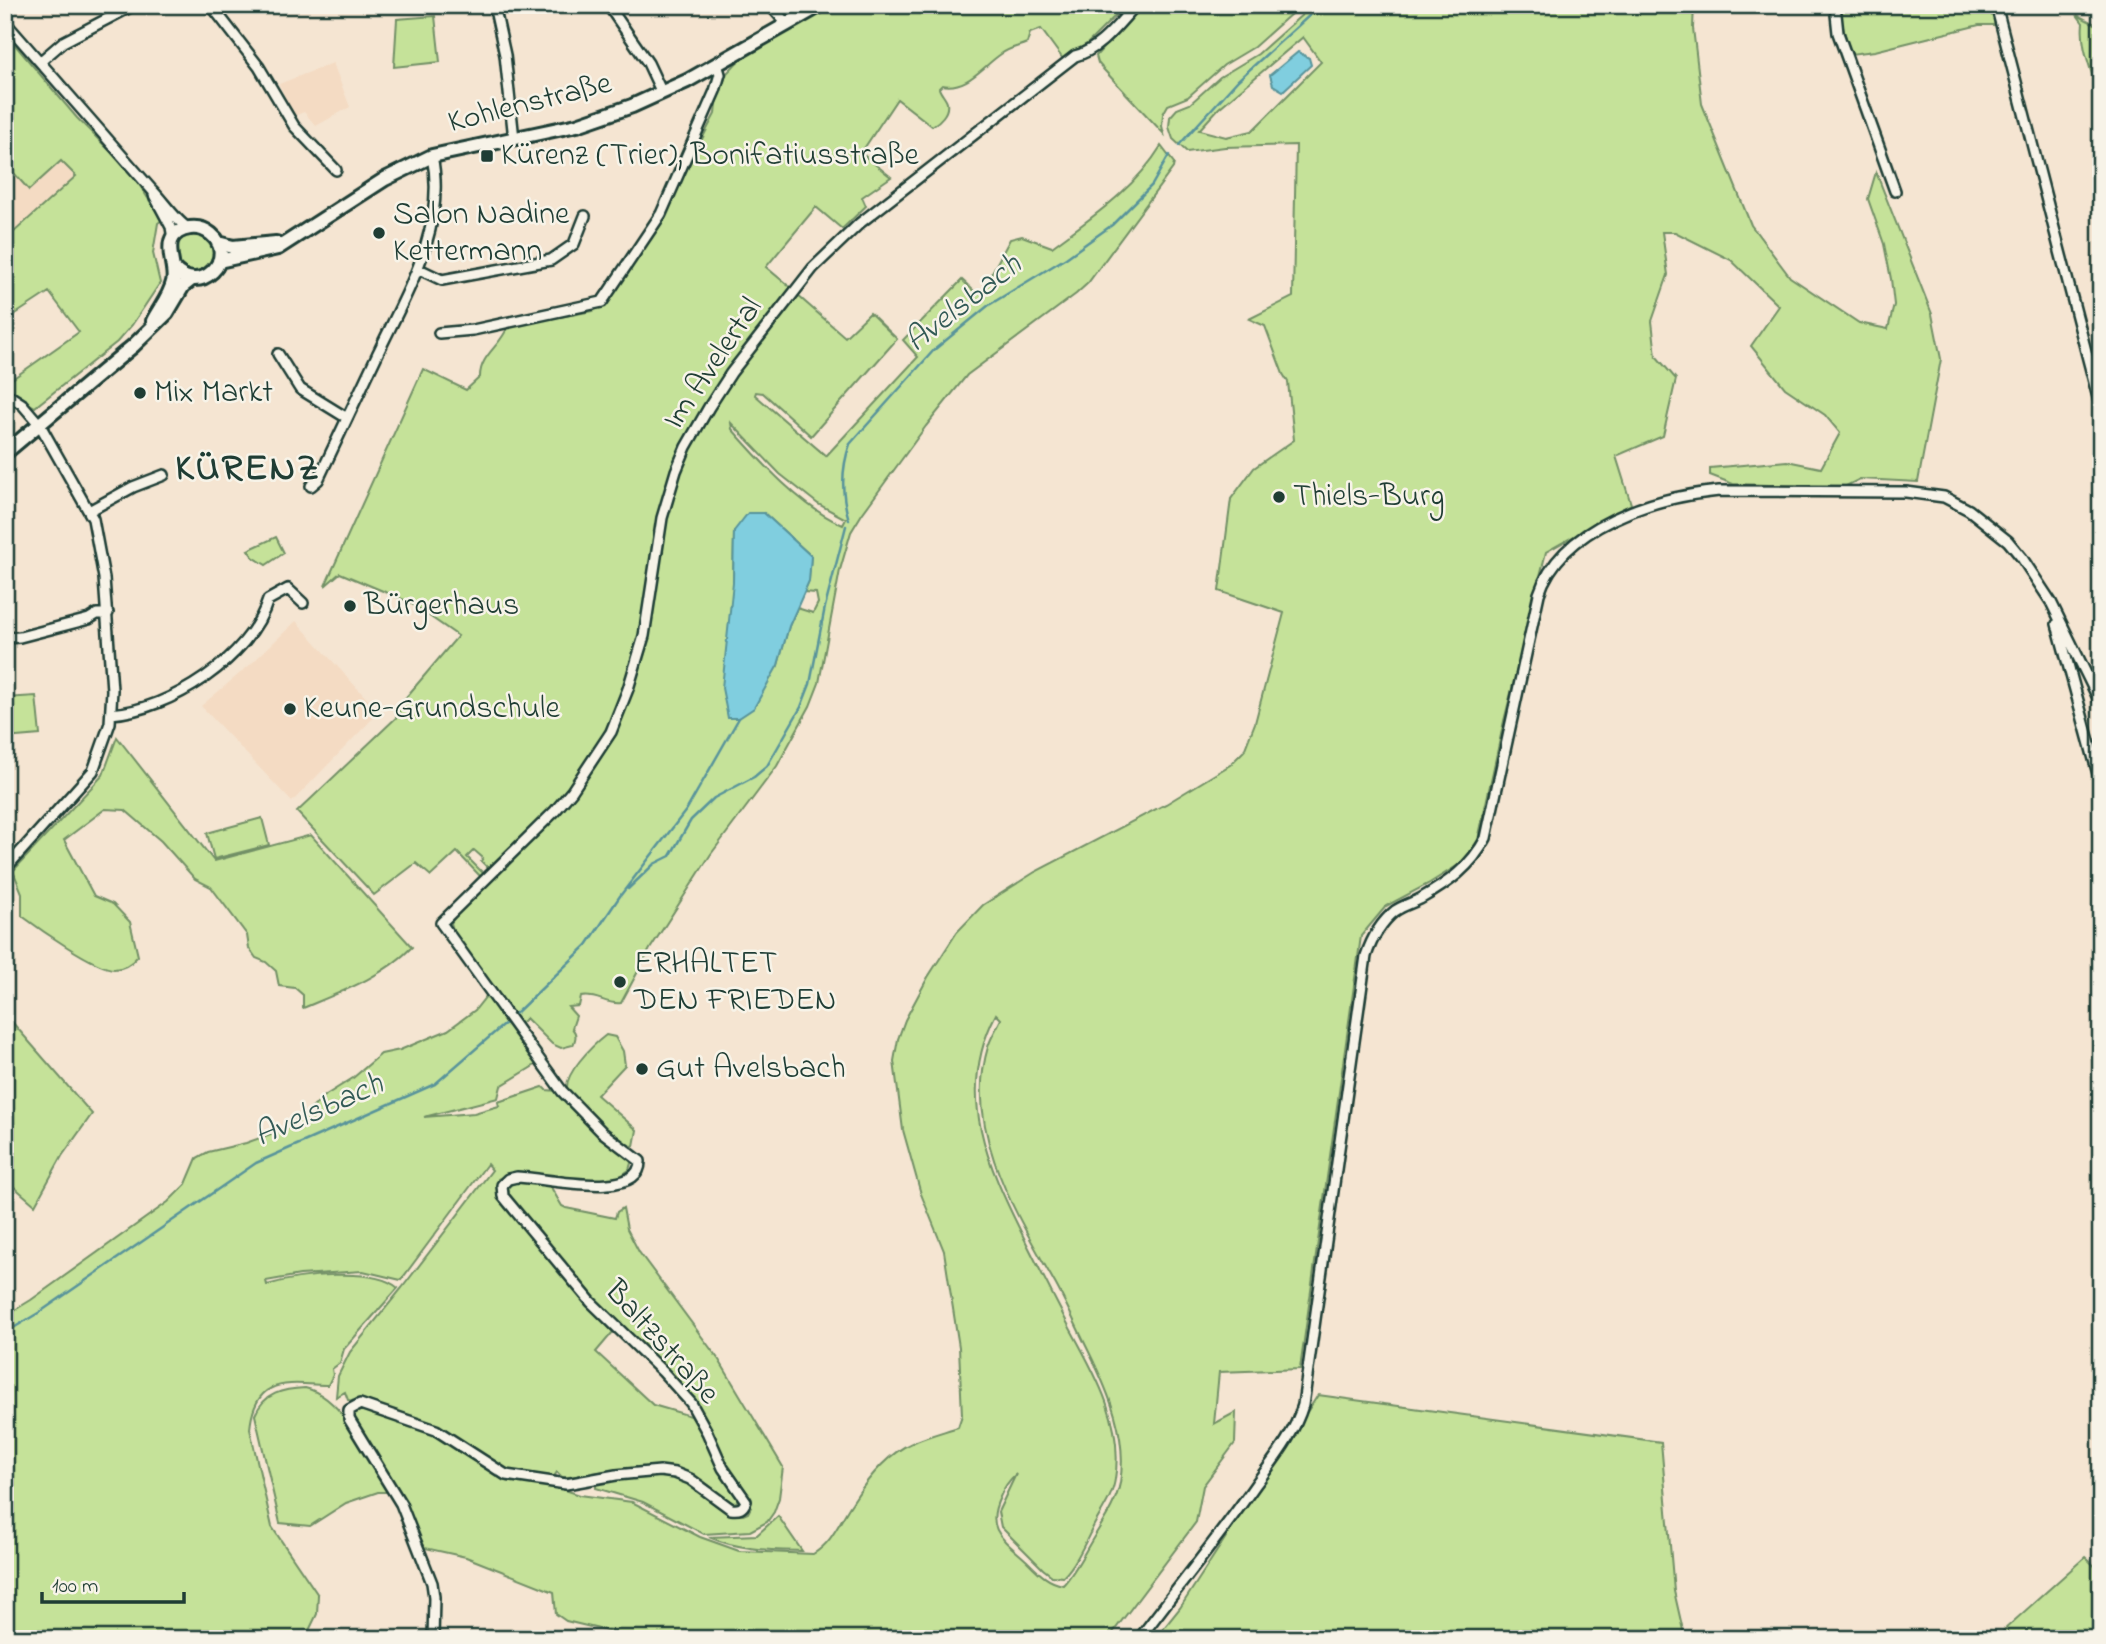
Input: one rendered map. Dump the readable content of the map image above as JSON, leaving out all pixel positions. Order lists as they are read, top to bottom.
{
  "streets": {
    "main road": ["Kohlenstraße"],
    "street": ["Im Avelertal", "Baltzstraße"]
  },
  "crossings": [
    ["Im Avelertal", "Baltzstraße"]
  ],
  "districts": ["KÜRENZ"],
  "water": ["Avelsbach"],
  "places": {
    "transit": ["Kürenz (Trier), Bonifatiusstraße"],
    "other": [
      "Salon Nadine Kettermann",
      "Mix Markt",
      "Thiels-Burg",
      "Bürgerhaus",
      "Keune-Grundschule",
      "ERHALTET DEN FRIEDEN",
      "Gut Avelsbach"
    ]
  },
  "scale_bar": "100 m"
}
